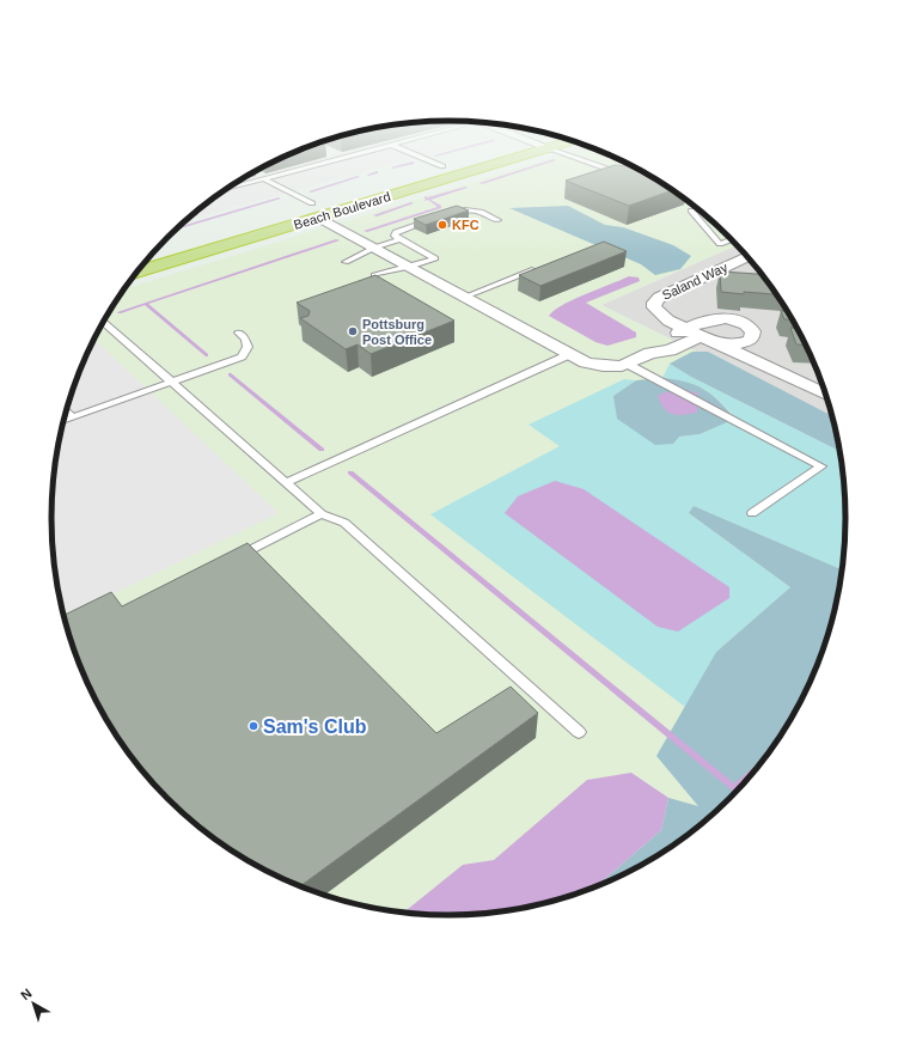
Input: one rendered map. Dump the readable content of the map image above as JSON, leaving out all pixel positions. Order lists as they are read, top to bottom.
{
  "streets": {
    "highway": ["Beach Boulevard"],
    "street": ["Saland Way"]
  },
  "places": ["KFC", "Pottsburg Post Office", "Sam's Club"],
  "north": "top left"
}
